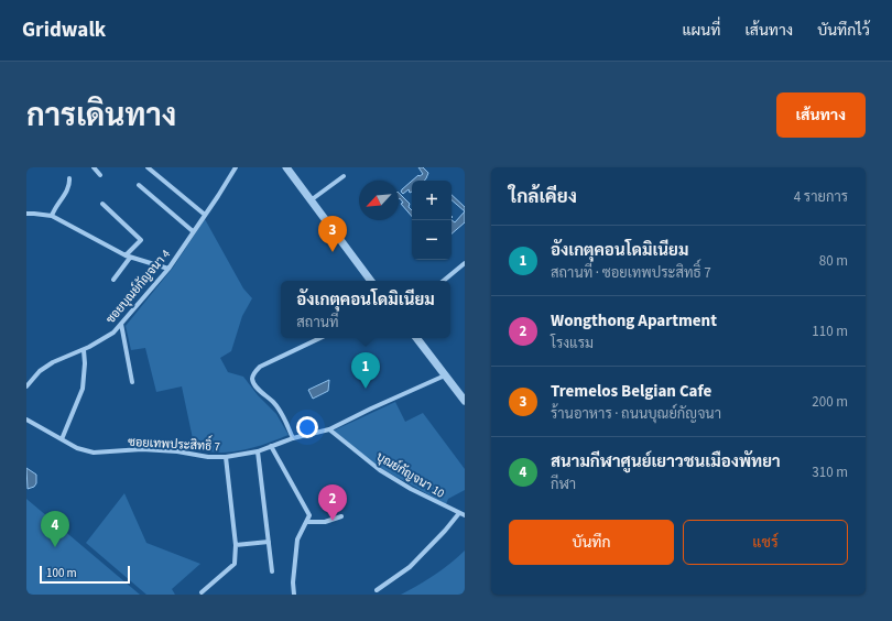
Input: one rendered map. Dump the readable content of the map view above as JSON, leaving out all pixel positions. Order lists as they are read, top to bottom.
{
  "streets": {
    "street": ["ซอยบุณย์กัญจนา 4", "ซอยเทพประสิทธิ์ 7", "บุณย์กัญจนา 10"]
  },
  "crossings": [
    ["ซอยเทพประสิทธิ์ 7", "บุณย์กัญจนา 10"]
  ],
  "scale_bar": "100 m",
  "north": "bottom left",
  "page": {
    "header": "Gridwalk",
    "nav": ["แผนที่", "เส้นทาง", "บันทึกไว้"],
    "title": "การเดินทาง",
    "buttons": [
      "เส้นทาง",
      ["บันทึก", "แชร์"]
    ],
    "heading": ["ใกล้เคียง", "4 รายการ"],
    "map_buttons": ["+", "−"],
    "pins": [
      "3",
      "1",
      "2",
      "4"
    ],
    "list": [
      {
        "mark": "1",
        "name": "อังเกตุคอนโดมิเนียม",
        "note": "สถานที่ · ซอยเทพประสิทธิ์ 7",
        "value": "80 m"
      },
      {
        "mark": "2",
        "name": "Wongthong Apartment",
        "note": "โรงแรม",
        "value": "110 m"
      },
      {
        "mark": "3",
        "name": "Tremelos Belgian Cafe",
        "note": "ร้านอาหาร · ถนนบุณย์กัญจนา",
        "value": "200 m"
      },
      {
        "mark": "4",
        "name": "สนามกีฬาศูนย์เยาวชนเมืองพัทยา",
        "note": "กีฬา",
        "value": "310 m"
      }
    ],
    "popup": ["อังเกตุคอนโดมิเนียม", "สถานที่"],
    "scale": "100 m"
  }
}
